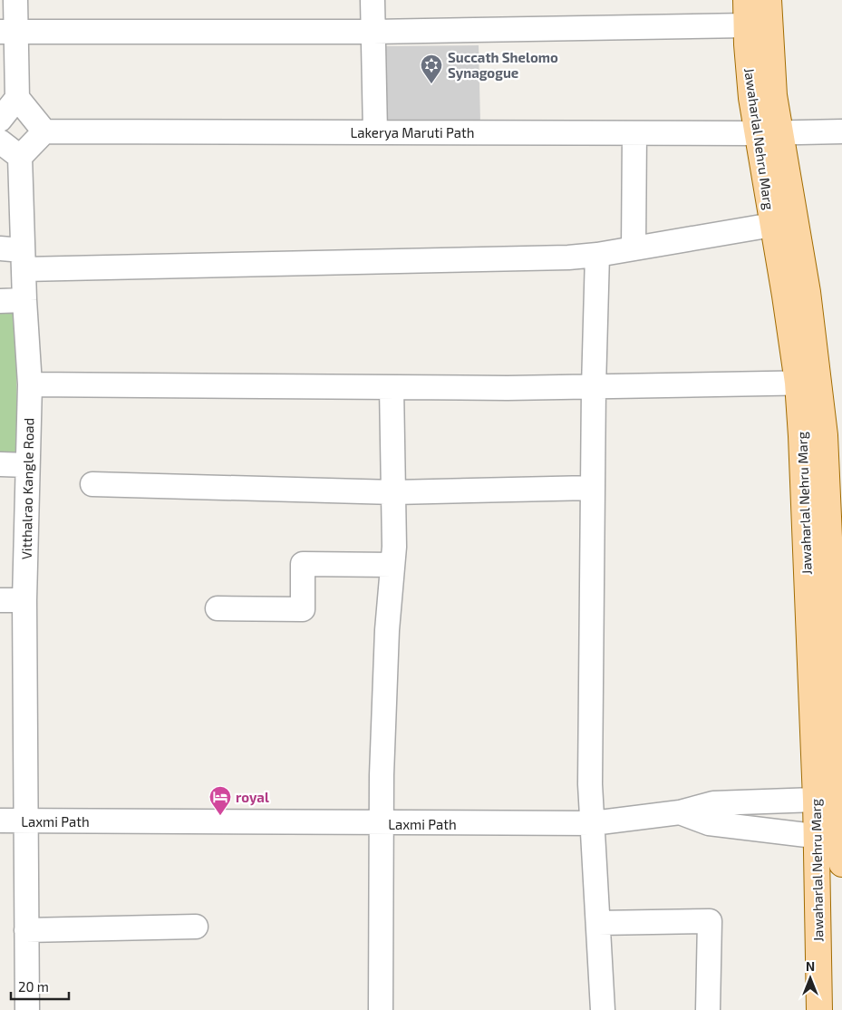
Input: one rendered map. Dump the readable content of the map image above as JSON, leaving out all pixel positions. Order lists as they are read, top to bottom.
{
  "streets": {
    "main road": ["Jawaharlal Nehru Marg"],
    "street": ["Lakerya Maruti Path", "Vitthalrao Kangle Road", "Laxmi Path"]
  },
  "crossings": [
    ["Lakerya Maruti Path", "Jawaharlal Nehru Marg"],
    ["Jawaharlal Nehru Marg", "Laxmi Path"],
    ["Vitthalrao Kangle Road", "Laxmi Path"]
  ],
  "places": {
    "synagogue": ["Succath Shelomo Synagogue"],
    "hotel": ["royal"]
  },
  "scale_bar": "20 m",
  "north": "top"
}
